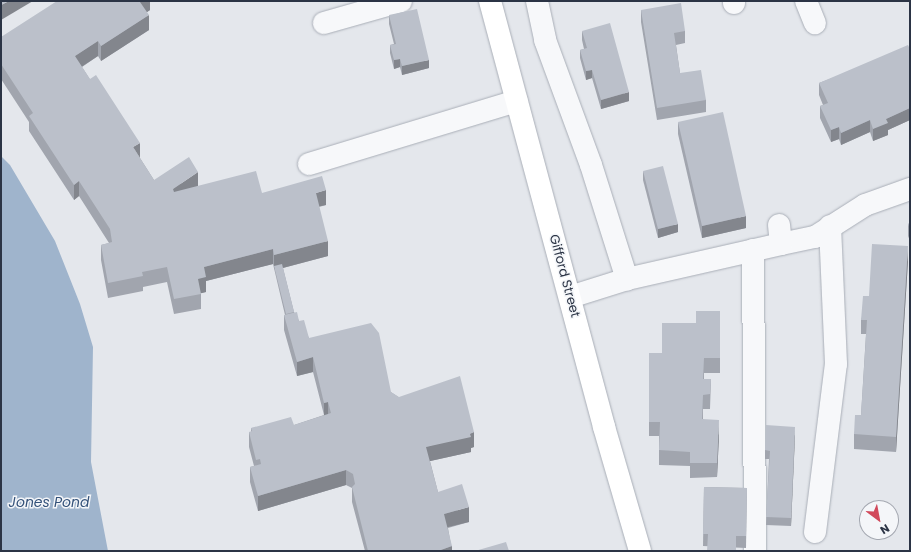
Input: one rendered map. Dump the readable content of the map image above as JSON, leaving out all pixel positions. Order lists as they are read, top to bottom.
{
  "streets": {
    "main road": ["Gifford Street"]
  },
  "water": ["Jones Pond"],
  "north": "bottom right"
}
